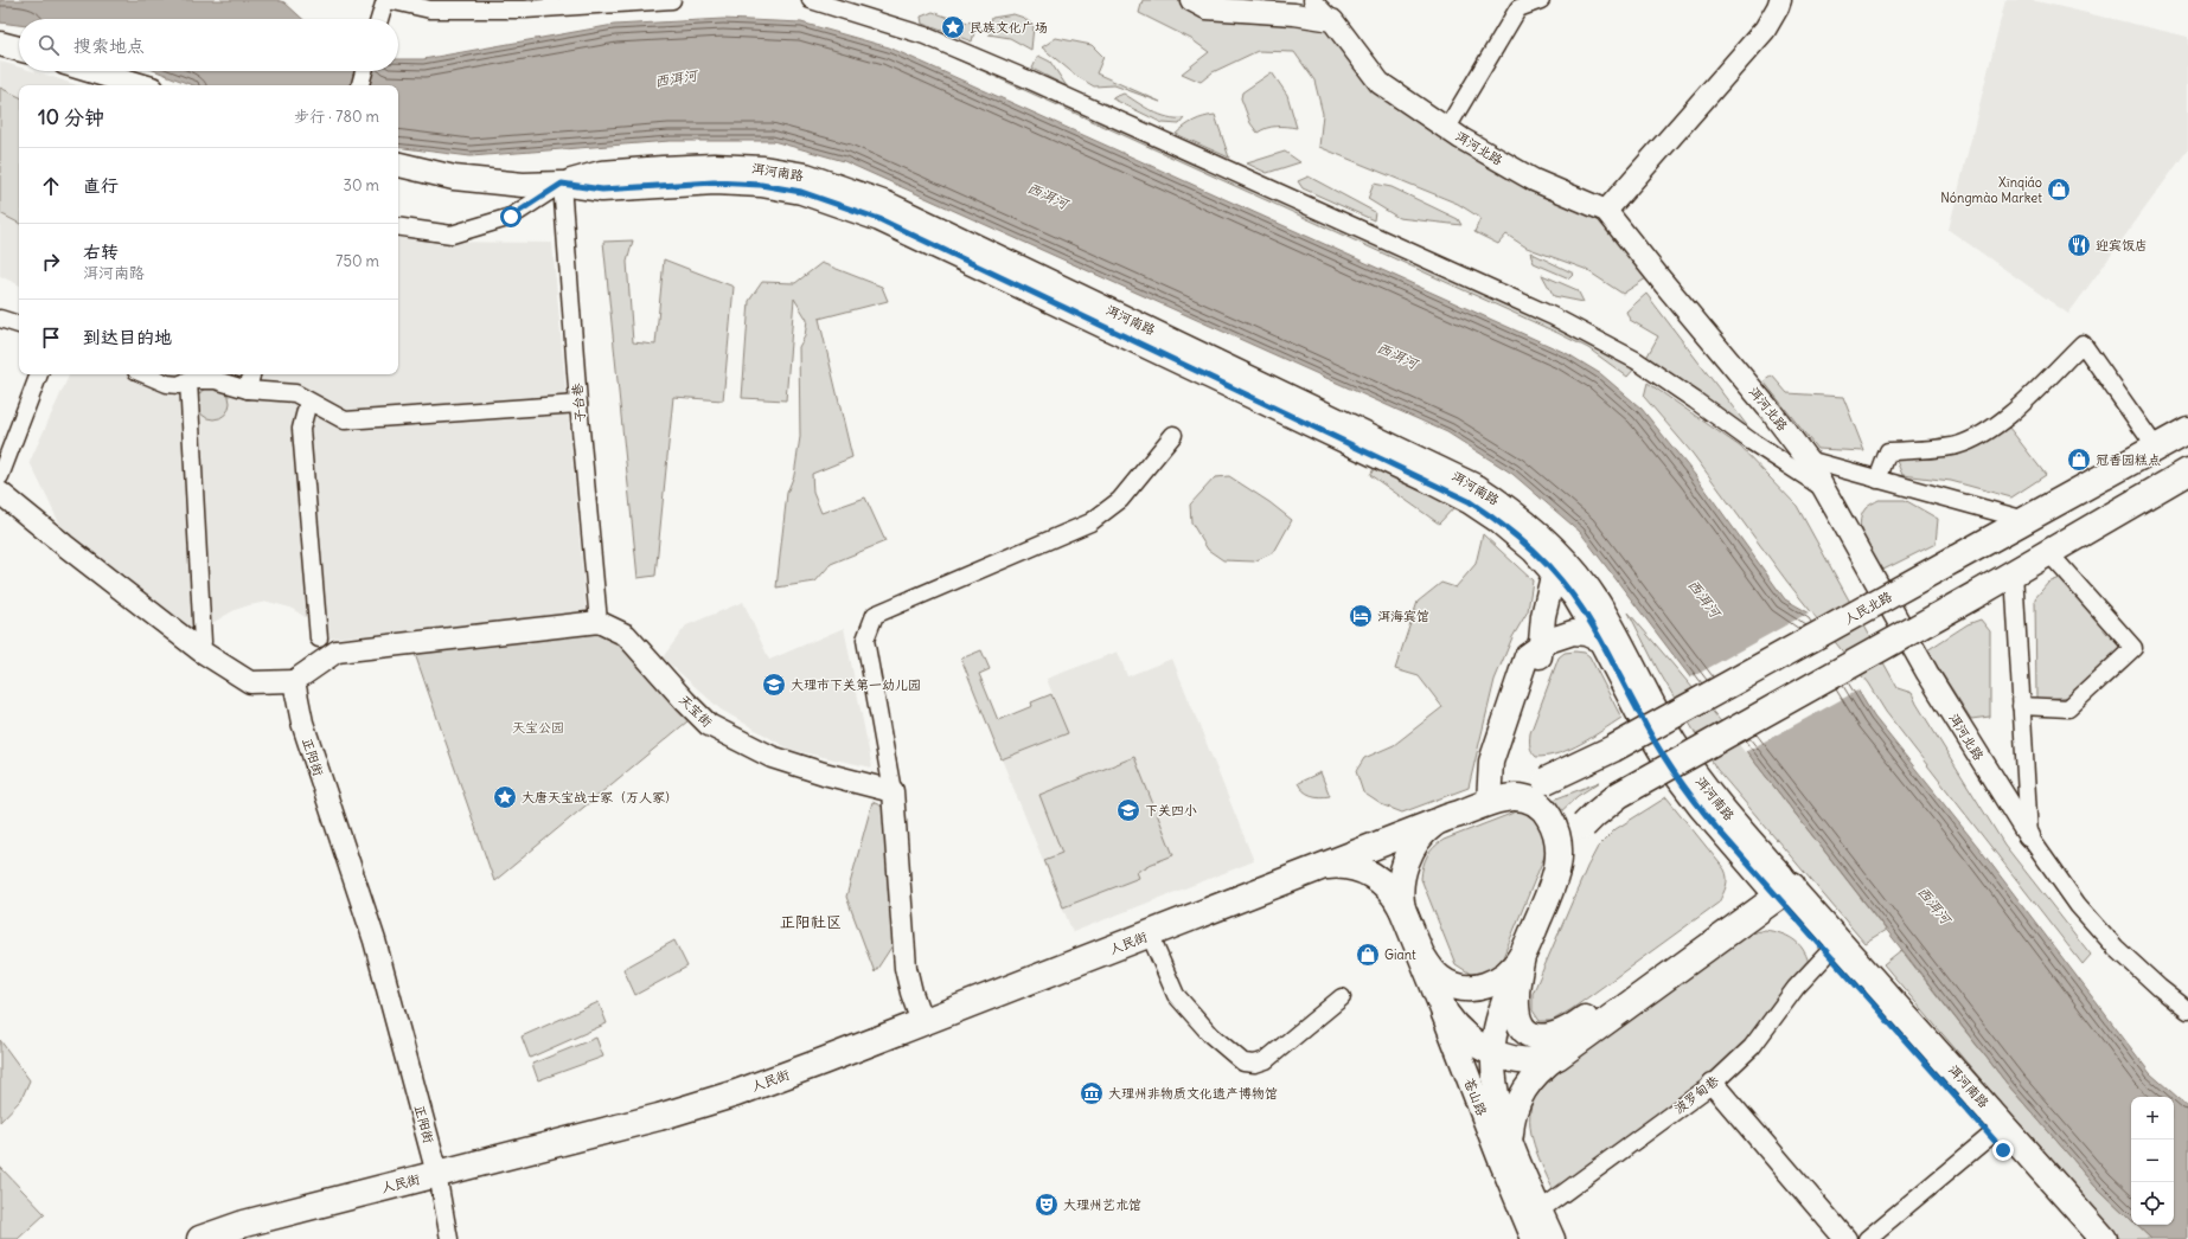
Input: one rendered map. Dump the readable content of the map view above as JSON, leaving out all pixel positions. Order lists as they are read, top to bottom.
{
  "streets": {
    "main road": [
      "洱河南路",
      "人民北路",
      "人民街",
      "苍山路"
    ],
    "street": [
      "洱河北路",
      "子台巷",
      "天宝街",
      "正阳街",
      "波罗甸巷"
    ]
  },
  "crossings": [
    ["洱河南路", "子台巷"],
    ["洱河南路", "波罗甸巷"],
    ["子台巷", "天宝街"],
    ["人民北路", "人民街"],
    ["正阳街", "人民街"]
  ],
  "districts": ["正阳社区"],
  "water": ["西洱河"],
  "parks": ["天宝公园"],
  "places": {
    "place": ["民族文化广场", "大唐天宝战士冢（万人冢）"],
    "shop": ["Xīnqiáo Nóngmào Market", "冠香园糕点", "Giant"],
    "restaurant": ["迎宾饭店"],
    "hotel": ["洱海宾馆"],
    "school or university": ["大理市下关第一幼儿园", "下关四小"],
    "museum": ["大理州非物质文化遗产博物馆"],
    "theatre": ["大理州艺术馆"]
  },
  "page": {
    "search": "搜索地点",
    "heading": ["10 分钟", "步行 · 780 m"],
    "list": [
      ["直行", "30 m"],
      ["右转", "洱河南路", "750 m"],
      "到达目的地"
    ],
    "map_buttons": ["+", "−"]
  }
}
